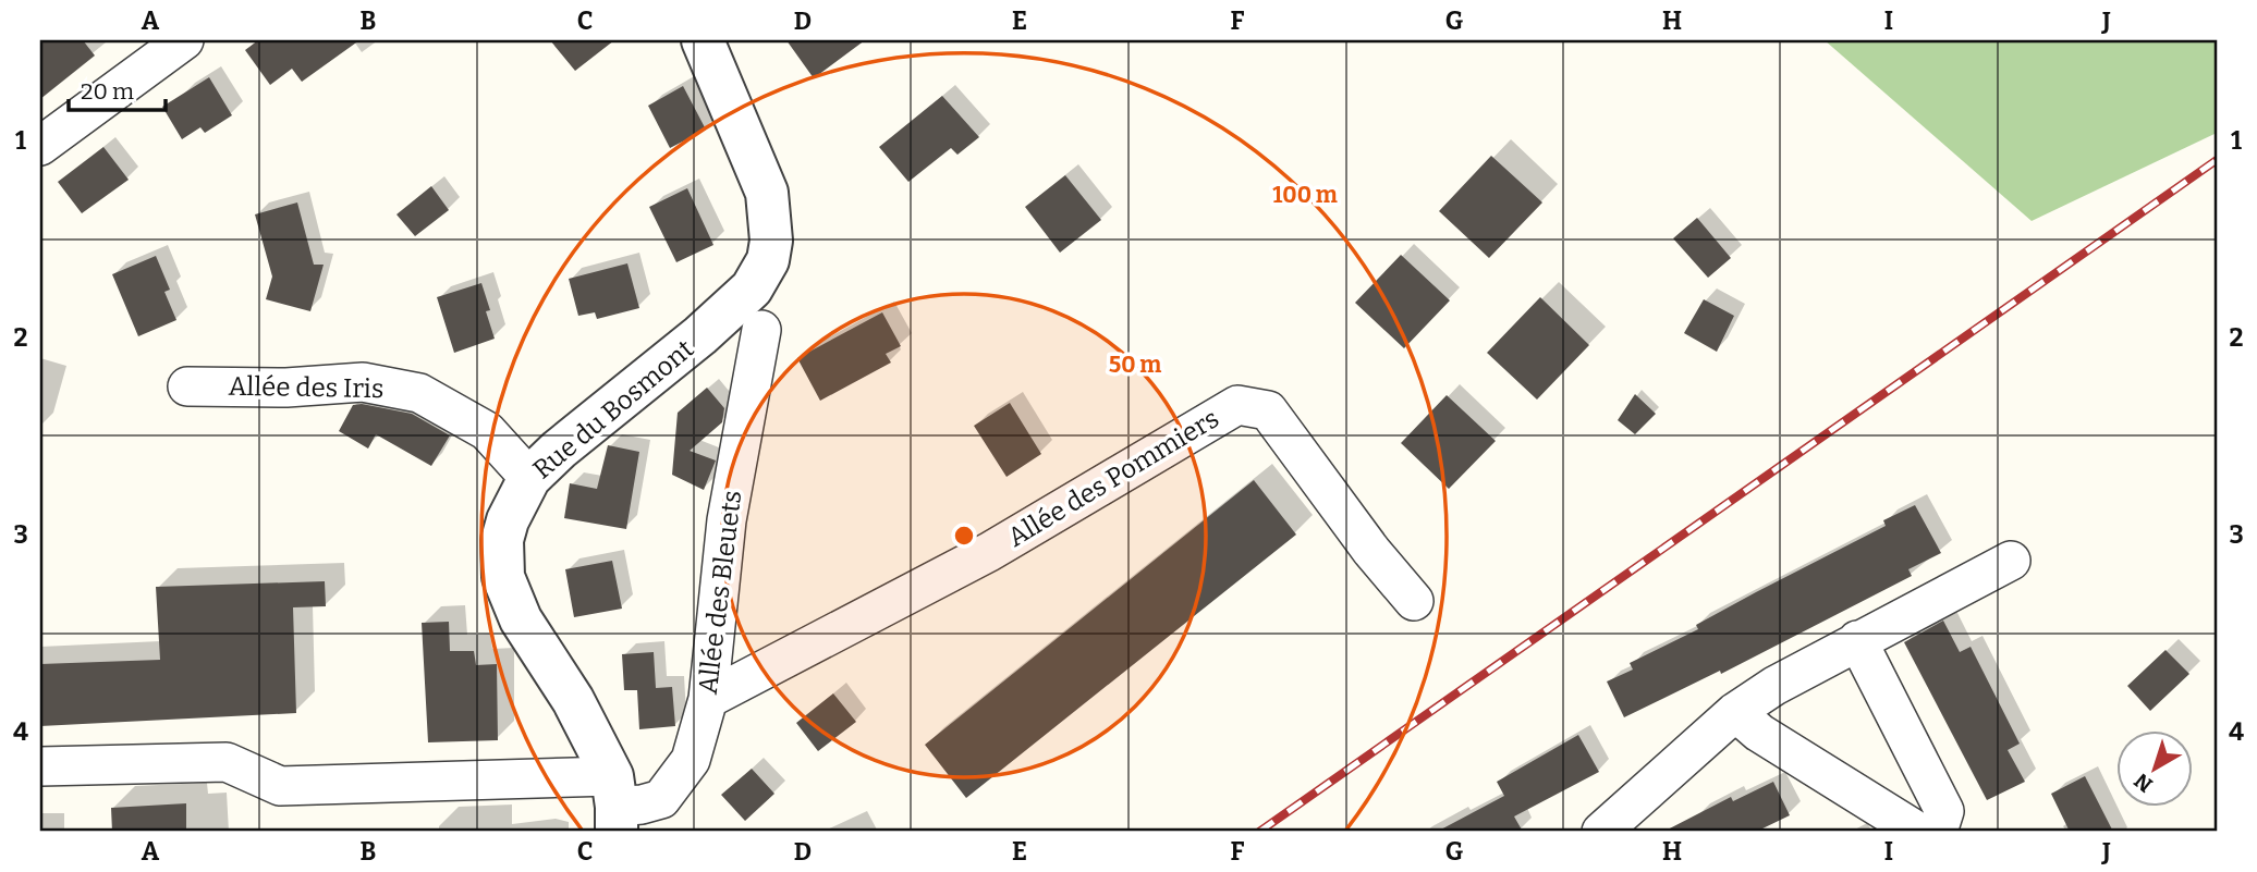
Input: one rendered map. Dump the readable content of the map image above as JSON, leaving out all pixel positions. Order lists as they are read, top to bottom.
{
  "streets": {
    "street": [
      "Allée des Iris",
      "Rue du Bosmont",
      "Allée des Pommiers",
      "Allée des Bleuets"
    ]
  },
  "crossings": [
    ["Allée des Iris", "Rue du Bosmont"],
    ["Rue du Bosmont", "Allée des Bleuets"],
    ["Allée des Pommiers", "Allée des Bleuets"]
  ],
  "scale_bar": "20 m",
  "north": "bottom left",
  "grid": {
    "columns": [
      "A",
      "B",
      "C",
      "D",
      "E",
      "F",
      "G",
      "H",
      "I",
      "J"
    ],
    "rows": [
      "1",
      "2",
      "3",
      "4"
    ]
  },
  "rings": ["100 m", "50 m"]
}
